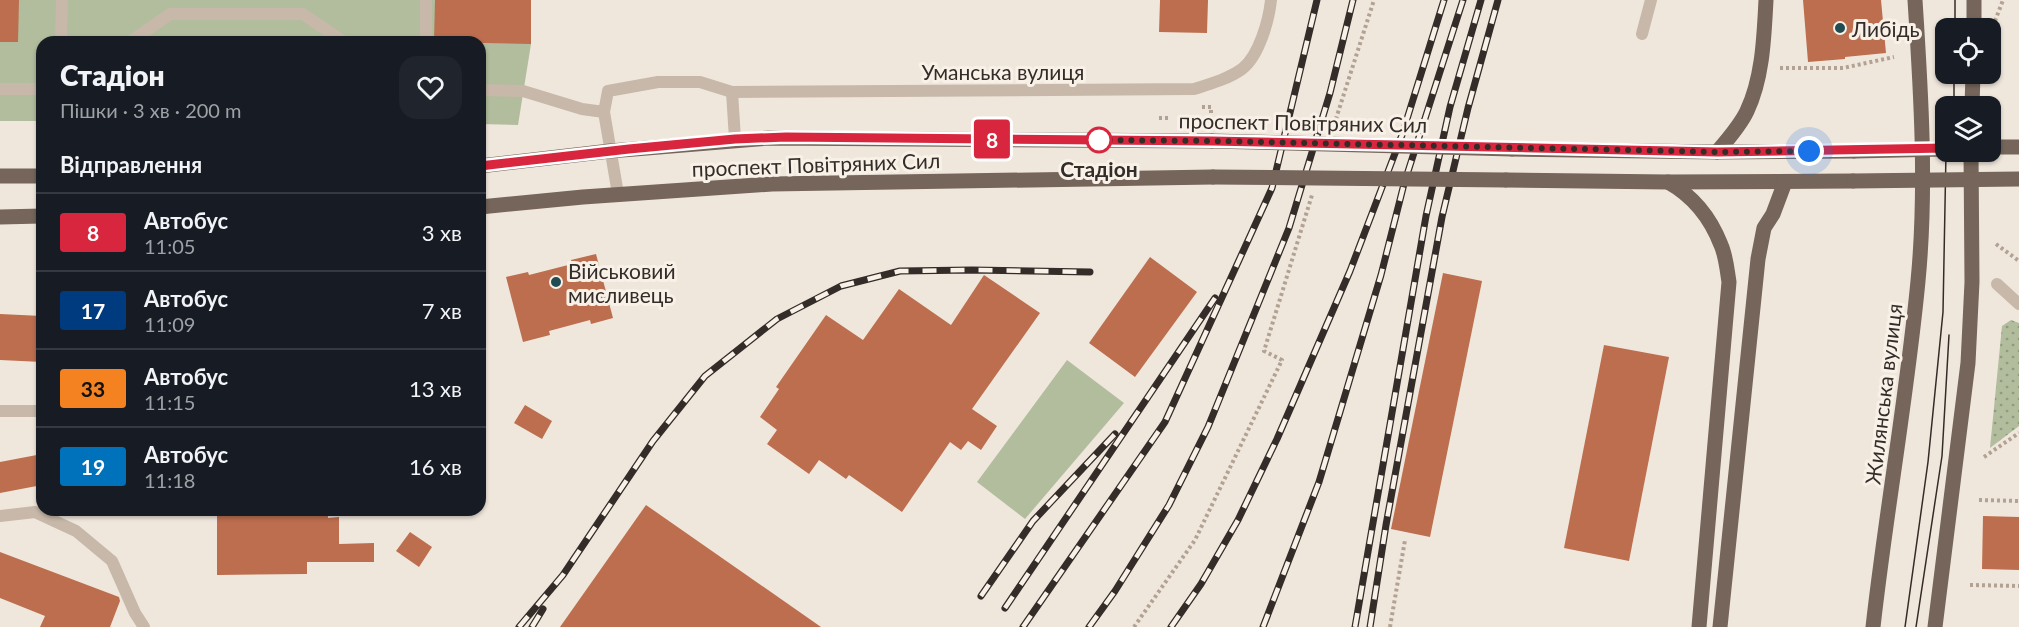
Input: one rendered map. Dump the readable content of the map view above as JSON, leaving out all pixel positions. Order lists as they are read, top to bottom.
{
  "streets": {
    "main road": ["проспект Повітряних Сил", "Жилянська вулиця"],
    "lane": ["Уманська вулиця"]
  },
  "places": ["Либідь", "Стадіон", "Військовий мисливець"],
  "lines": ["bus line 8"],
  "page": {
    "on_map": "8",
    "heading": [
      ["Стадіон", "Пішки · 3 хв · 200 m"],
      "Відправлення"
    ],
    "list": [
      {
        "mark": "8",
        "name": "Автобус",
        "note": "11:05",
        "value": "3 хв"
      },
      {
        "mark": "17",
        "name": "Автобус",
        "note": "11:09",
        "value": "7 хв"
      },
      {
        "mark": "33",
        "name": "Автобус",
        "note": "11:15",
        "value": "13 хв"
      },
      {
        "mark": "19",
        "name": "Автобус",
        "note": "11:18",
        "value": "16 хв"
      }
    ]
  }
}
